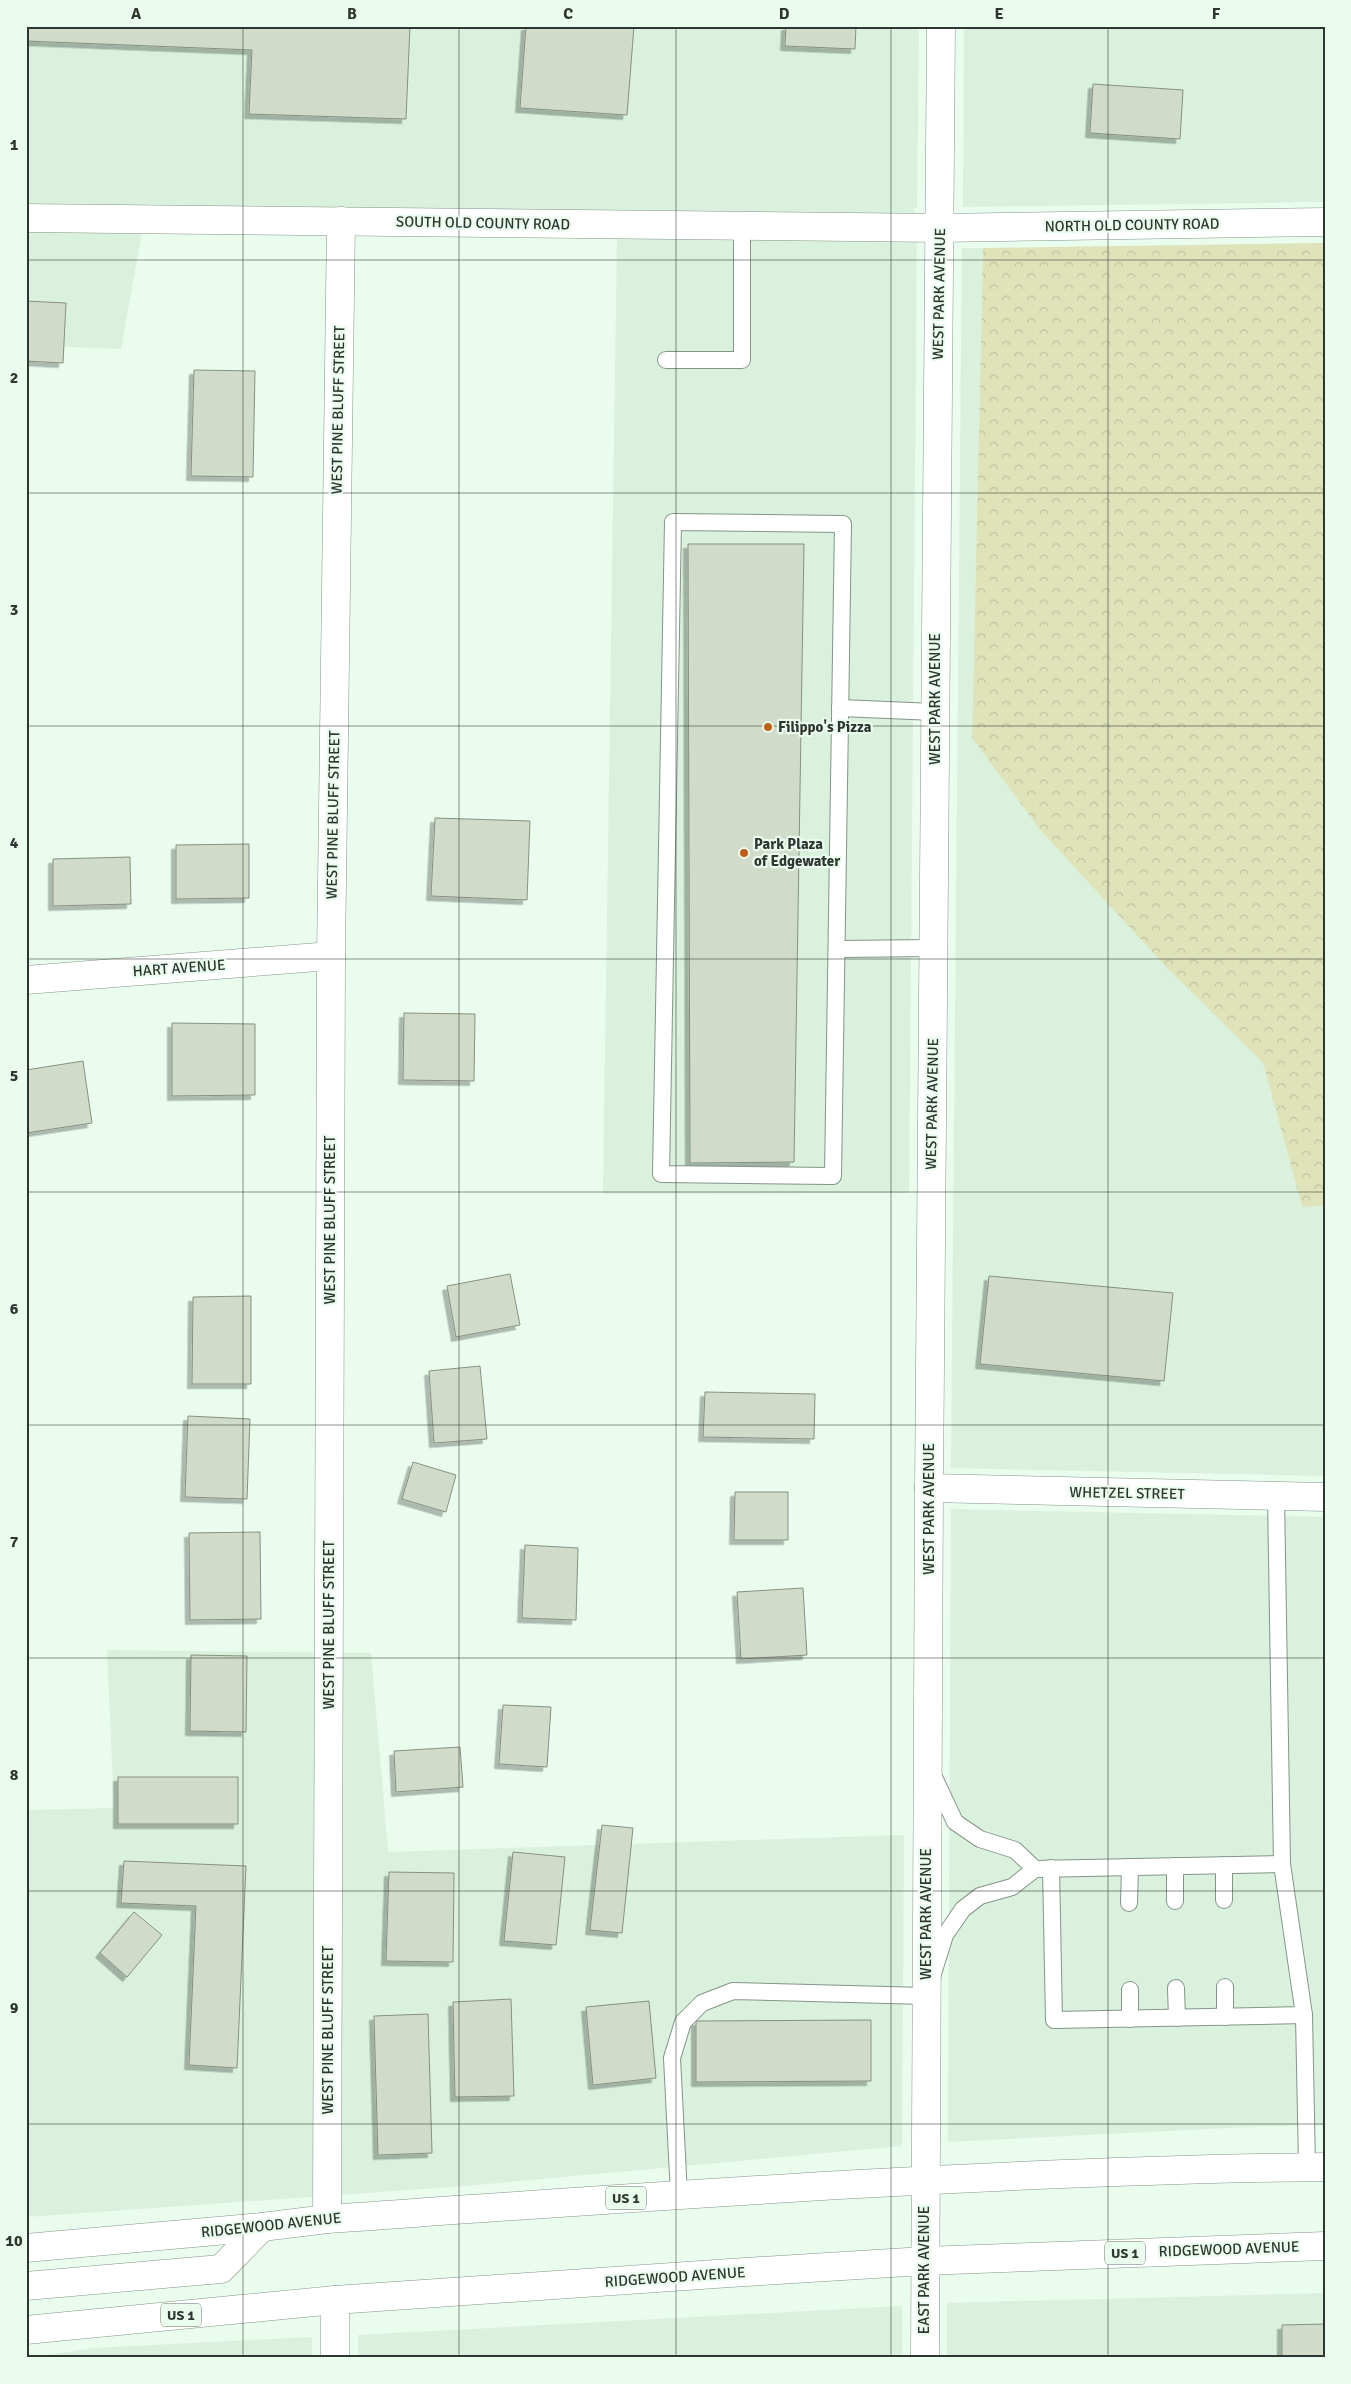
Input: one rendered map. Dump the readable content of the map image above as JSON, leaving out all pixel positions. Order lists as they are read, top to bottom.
{
  "streets": {
    "street": [
      "SOUTH OLD COUNTY ROAD",
      "NORTH OLD COUNTY ROAD",
      "WEST PARK AVENUE",
      "WEST PINE BLUFF STREET",
      "HART AVENUE",
      "WHETZEL STREET",
      "US 1",
      "RIDGEWOOD AVENUE",
      "EAST PARK AVENUE"
    ]
  },
  "crossings": [
    ["SOUTH OLD COUNTY ROAD", "NORTH OLD COUNTY ROAD"],
    ["SOUTH OLD COUNTY ROAD", "WEST PARK AVENUE"],
    ["SOUTH OLD COUNTY ROAD", "WEST PINE BLUFF STREET"],
    ["NORTH OLD COUNTY ROAD", "WEST PARK AVENUE"],
    ["WEST PARK AVENUE", "WHETZEL STREET"],
    ["WEST PARK AVENUE", "RIDGEWOOD AVENUE"],
    ["WEST PARK AVENUE", "EAST PARK AVENUE"],
    ["WEST PINE BLUFF STREET", "HART AVENUE"],
    ["WEST PINE BLUFF STREET", "RIDGEWOOD AVENUE"],
    ["RIDGEWOOD AVENUE", "EAST PARK AVENUE"]
  ],
  "places": ["Filippo's Pizza", "Park Plaza of Edgewater"],
  "grid": {
    "columns": [
      "A",
      "B",
      "C",
      "D",
      "E",
      "F"
    ],
    "rows": [
      "1",
      "2",
      "3",
      "4",
      "5",
      "6",
      "7",
      "8",
      "9",
      "10"
    ]
  }
}
